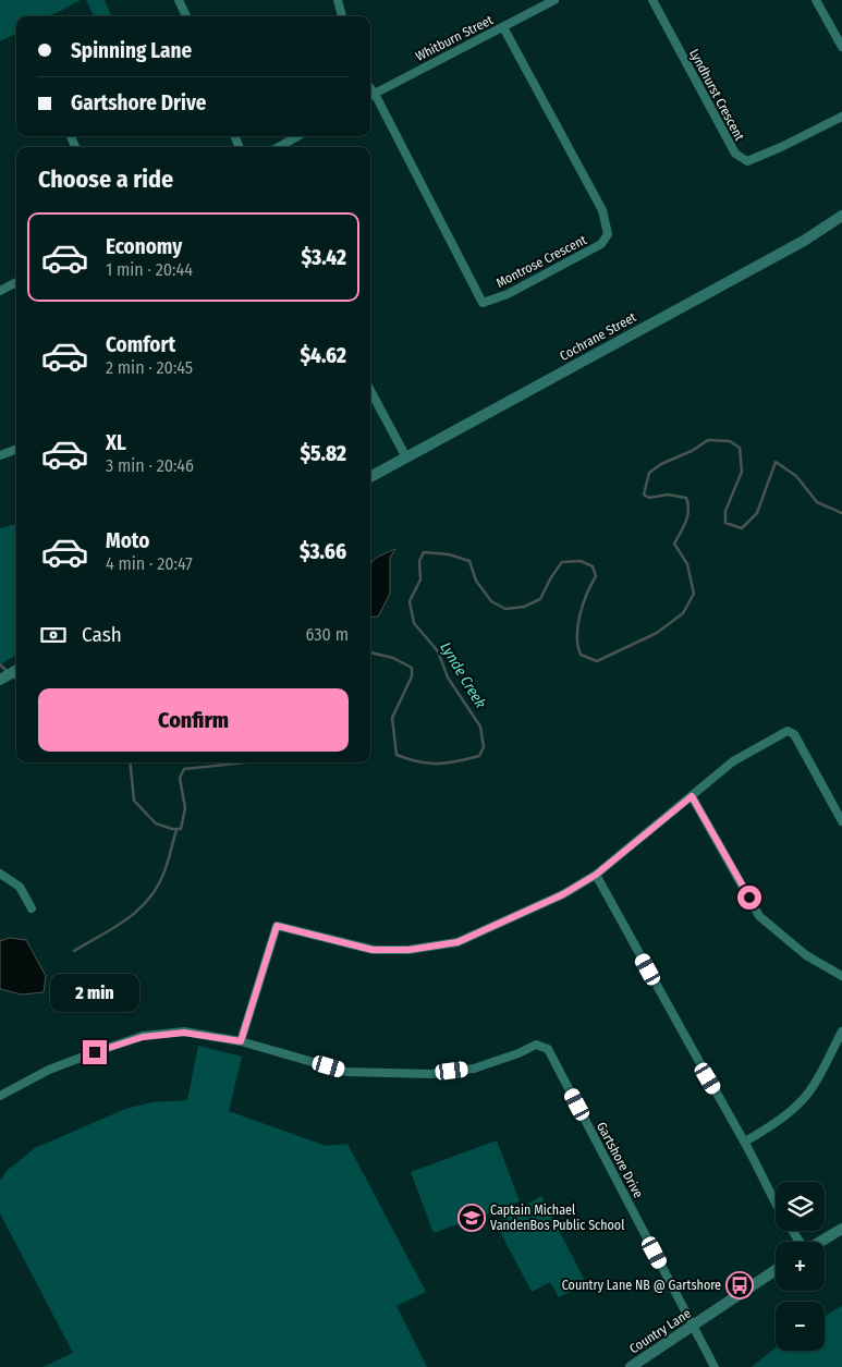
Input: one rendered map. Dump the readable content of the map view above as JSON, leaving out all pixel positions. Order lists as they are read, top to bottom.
{
  "streets": {
    "street": [
      "Whitburn Street",
      "Lyndhurst Crescent",
      "Montrose Crescent",
      "Cochrane Street",
      "Gartshore Drive",
      "Country Lane"
    ]
  },
  "crossings": [
    ["Whitburn Street", "Montrose Crescent"],
    ["Gartshore Drive", "Country Lane"]
  ],
  "water": ["Lynde Creek"],
  "places": {
    "school or university": ["Captain Michael VandenBos Public School"],
    "bus stop": ["Country Lane NB @ Gartshore"]
  },
  "page": {
    "banner": ["Spinning Lane", "Gartshore Drive"],
    "heading": "Choose a ride",
    "list": [
      {
        "name": "Economy",
        "note": "1 min · 20:44",
        "value": "$3.42"
      },
      {
        "name": "Comfort",
        "note": "2 min · 20:45",
        "value": "$4.62"
      },
      {
        "name": "XL",
        "note": "3 min · 20:46",
        "value": "$5.82"
      },
      {
        "name": "Moto",
        "note": "4 min · 20:47",
        "value": "$3.66"
      }
    ],
    "pay": ["Cash", "630 m"],
    "buttons": "Confirm",
    "bubble": "2 min",
    "map_buttons": ["+", "−"]
  }
}
